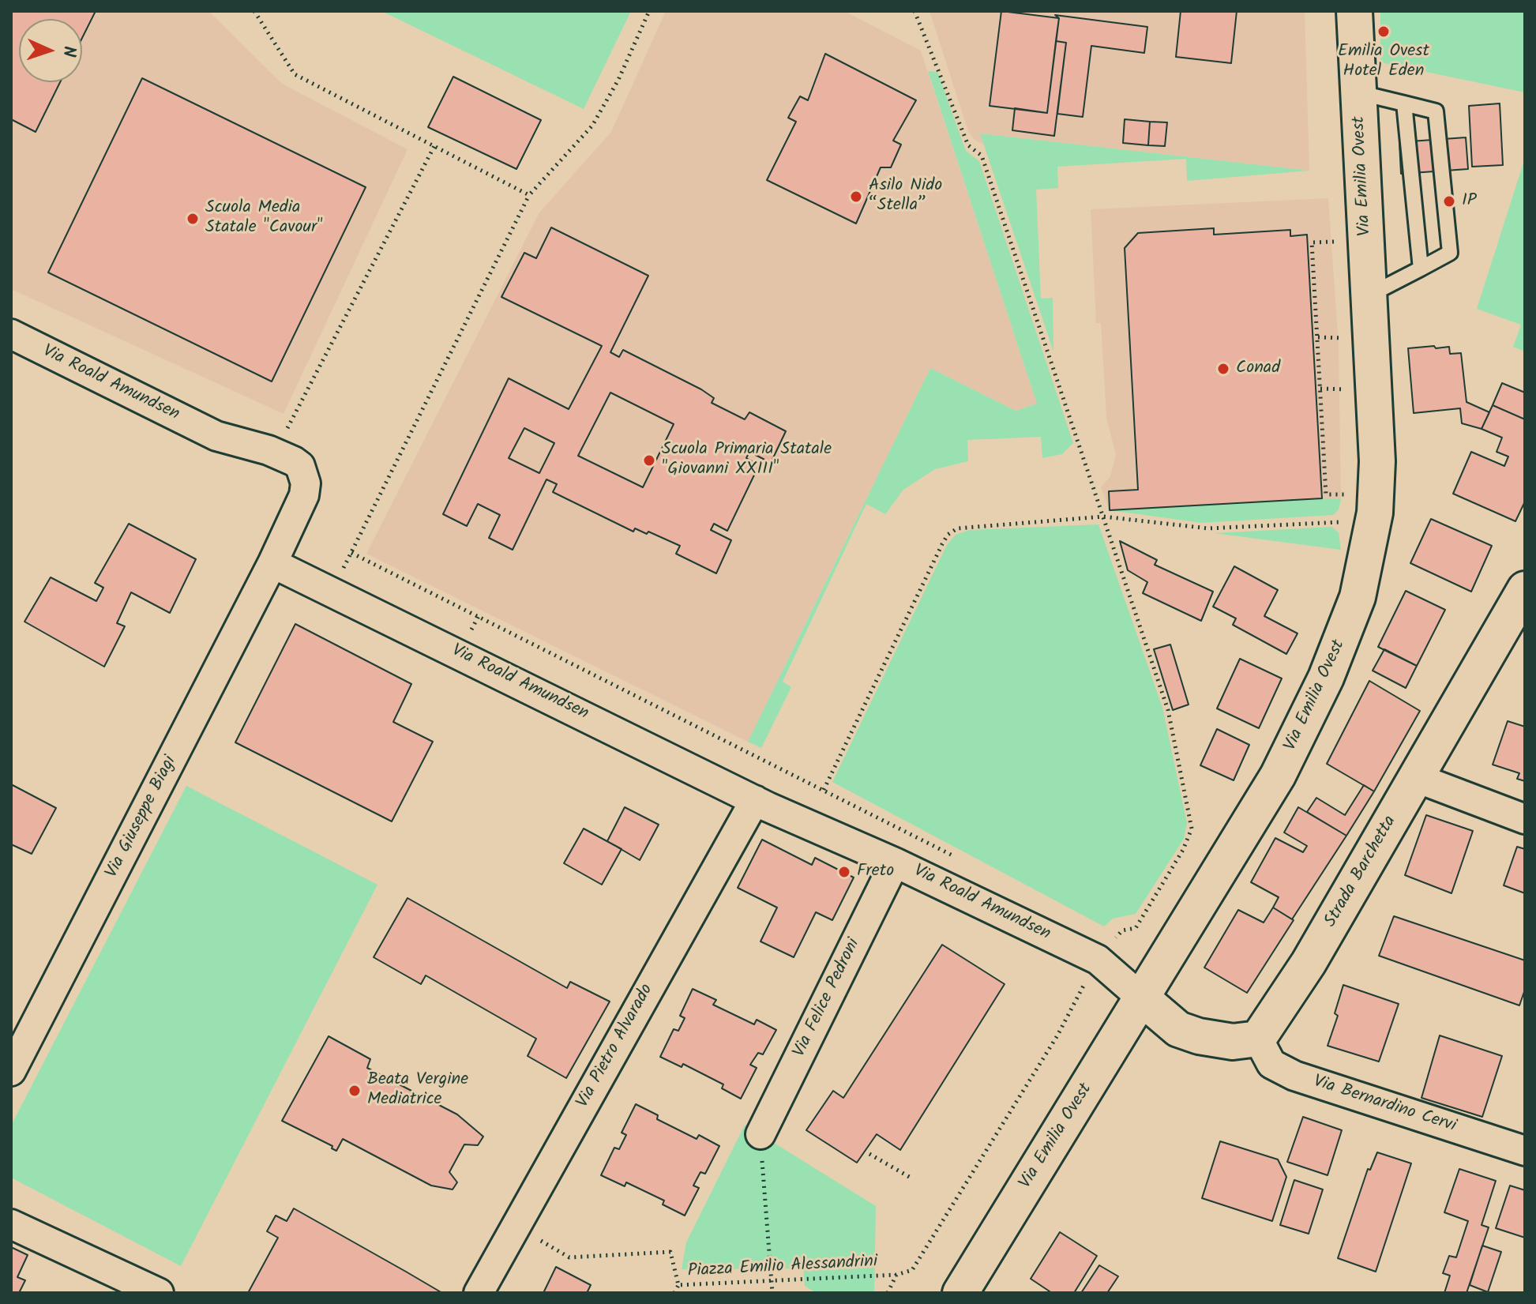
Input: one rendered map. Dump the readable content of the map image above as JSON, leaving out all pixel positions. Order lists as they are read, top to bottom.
{
  "streets": {
    "main road": ["Via Emilia Ovest", "Strada Barchetta"],
    "street": [
      "Via Roald Amundsen",
      "Via Giuseppe Biagi",
      "Via Felice Pedroni",
      "Via Pietro Alvarado",
      "Via Bernardino Cervi"
    ],
    "path": ["Piazza Emilio Alessandrini"]
  },
  "crossings": [
    ["Via Emilia Ovest", "Via Roald Amundsen"],
    ["Via Roald Amundsen", "Via Giuseppe Biagi"],
    ["Via Roald Amundsen", "Via Felice Pedroni"],
    ["Via Roald Amundsen", "Via Pietro Alvarado"],
    ["Strada Barchetta", "Via Bernardino Cervi"],
    ["Via Pietro Alvarado", "Piazza Emilio Alessandrini"]
  ],
  "places": [
    "Emilia Ovest Hotel Eden",
    "Asilo Nido “Stella”",
    "IP",
    "Scuola Media Statale \"Cavour\"",
    "Conad",
    "Scuola Primaria Statale \"Giovanni XXIII\"",
    "Freto",
    "Beata Vergine Mediatrice"
  ],
  "north": "right"
}
